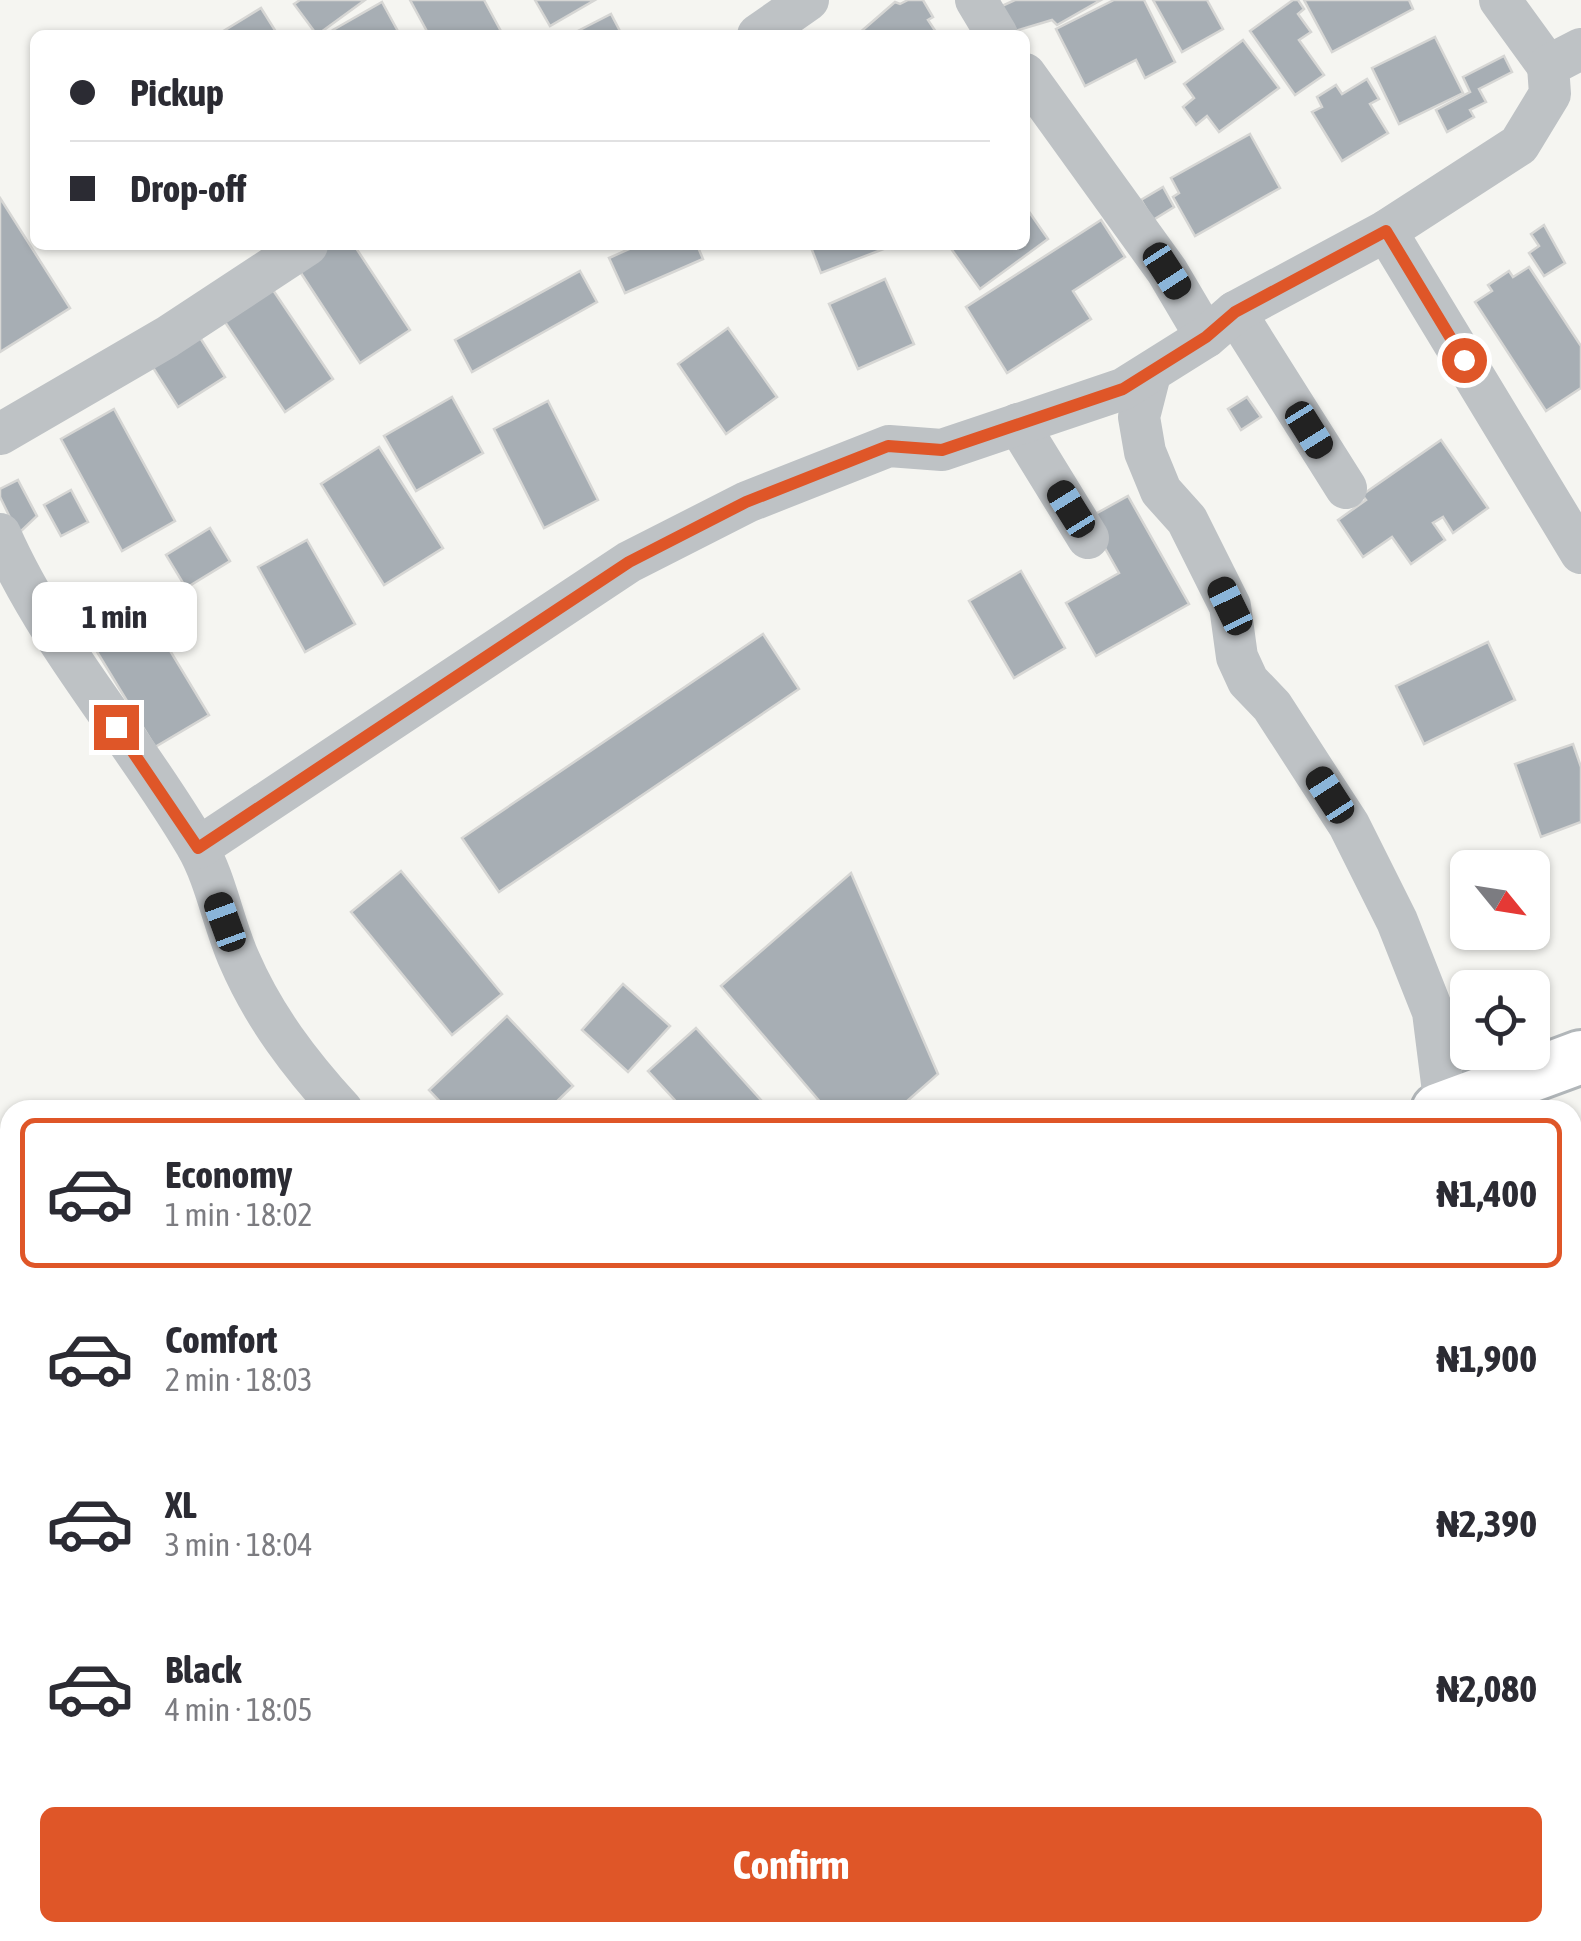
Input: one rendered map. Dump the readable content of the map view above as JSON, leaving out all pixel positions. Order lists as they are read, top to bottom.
{
  "north": "bottom right",
  "page": {
    "banner": ["Pickup", "Drop-off"],
    "bubble": "1 min",
    "list": [
      {
        "name": "Economy",
        "note": "1 min · 18:02",
        "value": "₦1,400"
      },
      {
        "name": "Comfort",
        "note": "2 min · 18:03",
        "value": "₦1,900"
      },
      {
        "name": "XL",
        "note": "3 min · 18:04",
        "value": "₦2,390"
      },
      {
        "name": "Black",
        "note": "4 min · 18:05",
        "value": "₦2,080"
      }
    ],
    "buttons": "Confirm"
  }
}
